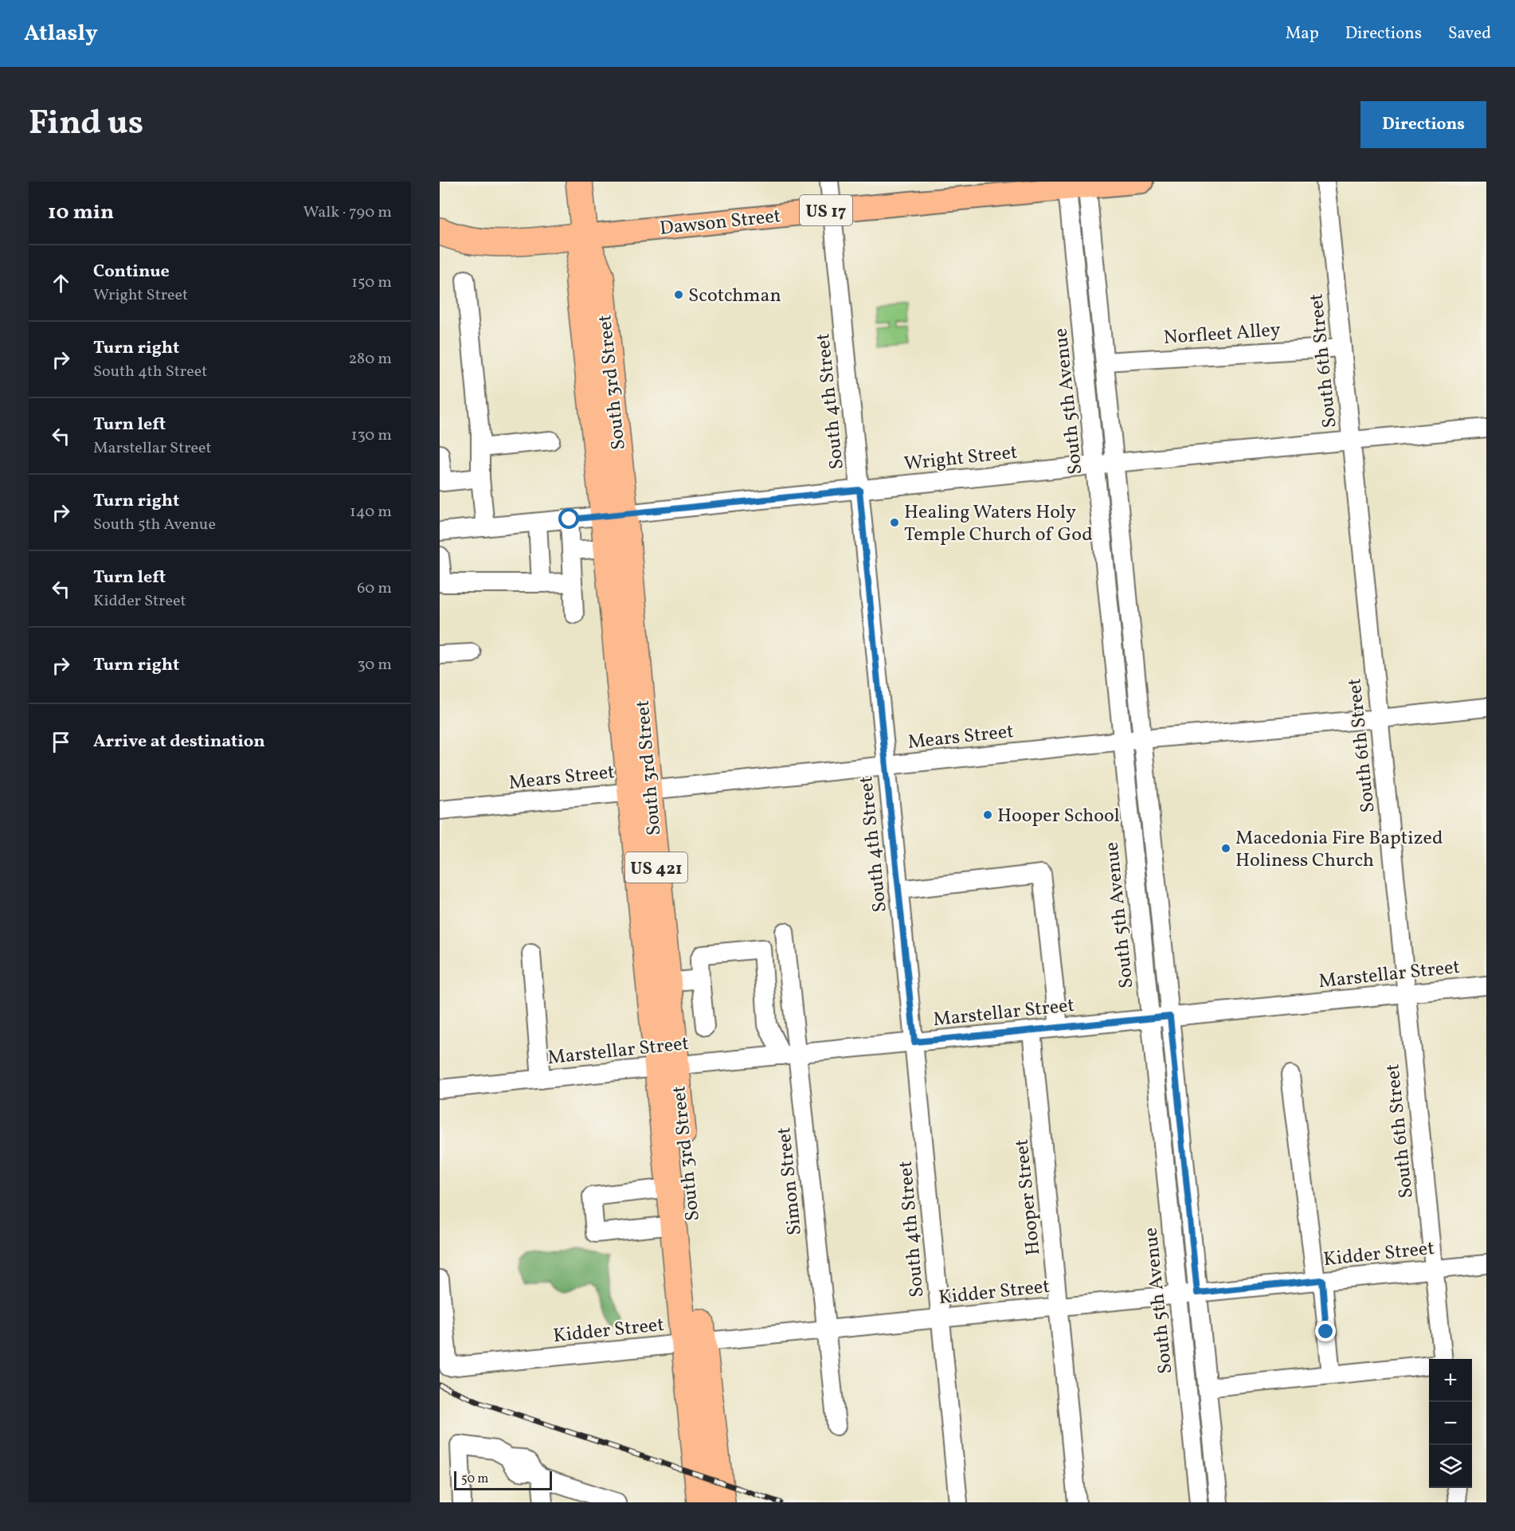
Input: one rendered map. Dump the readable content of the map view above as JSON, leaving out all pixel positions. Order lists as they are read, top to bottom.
{
  "streets": {
    "highway": ["US 17", "South 3rd Street", "US 421"],
    "main road": ["Dawson Street"],
    "street": [
      "Norfleet Alley",
      "South 6th Street",
      "South 4th Street",
      "South 5th Avenue",
      "Wright Street",
      "Mears Street",
      "Marstellar Street",
      "Simon Street",
      "Hooper Street",
      "Kidder Street"
    ]
  },
  "crossings": [
    ["US 17", "Dawson Street"],
    ["US 17", "South 3rd Street"],
    ["Dawson Street", "South 3rd Street"],
    ["Dawson Street", "South 4th Street"],
    ["Dawson Street", "South 5th Avenue"],
    ["Norfleet Alley", "South 6th Street"],
    ["South 6th Street", "Wright Street"],
    ["South 6th Street", "Mears Street"],
    ["South 6th Street", "Marstellar Street"],
    ["South 6th Street", "Kidder Street"],
    ["South 3rd Street", "Wright Street"],
    ["South 3rd Street", "Mears Street"],
    ["South 3rd Street", "Marstellar Street"],
    ["South 3rd Street", "Kidder Street"],
    ["South 4th Street", "Wright Street"],
    ["South 4th Street", "Mears Street"],
    ["South 4th Street", "Marstellar Street"],
    ["South 4th Street", "Kidder Street"],
    ["South 5th Avenue", "Wright Street"],
    ["South 5th Avenue", "Mears Street"],
    ["South 5th Avenue", "Marstellar Street"],
    ["South 5th Avenue", "Kidder Street"],
    ["Marstellar Street", "Simon Street"],
    ["Marstellar Street", "Hooper Street"],
    ["Simon Street", "Kidder Street"],
    ["Hooper Street", "Kidder Street"]
  ],
  "places": [
    "Scotchman",
    "Healing Waters Holy Temple Church of God",
    "Hooper School",
    "Macedonia Fire Baptized Holiness Church"
  ],
  "scale_bar": "50 m",
  "page": {
    "header": "Atlasly",
    "nav": ["Map", "Directions", "Saved"],
    "title": "Find us",
    "buttons": "Directions",
    "heading": ["10 min", "Walk · 790 m"],
    "list": [
      ["Continue", "Wright Street", "150 m"],
      ["Turn right", "South 4th Street", "280 m"],
      ["Turn left", "Marstellar Street", "130 m"],
      ["Turn right", "South 5th Avenue", "140 m"],
      ["Turn left", "Kidder Street", "60 m"],
      ["Turn right", "30 m"],
      "Arrive at destination"
    ],
    "map_buttons": ["+", "−"],
    "scale": "50 m"
  }
}
